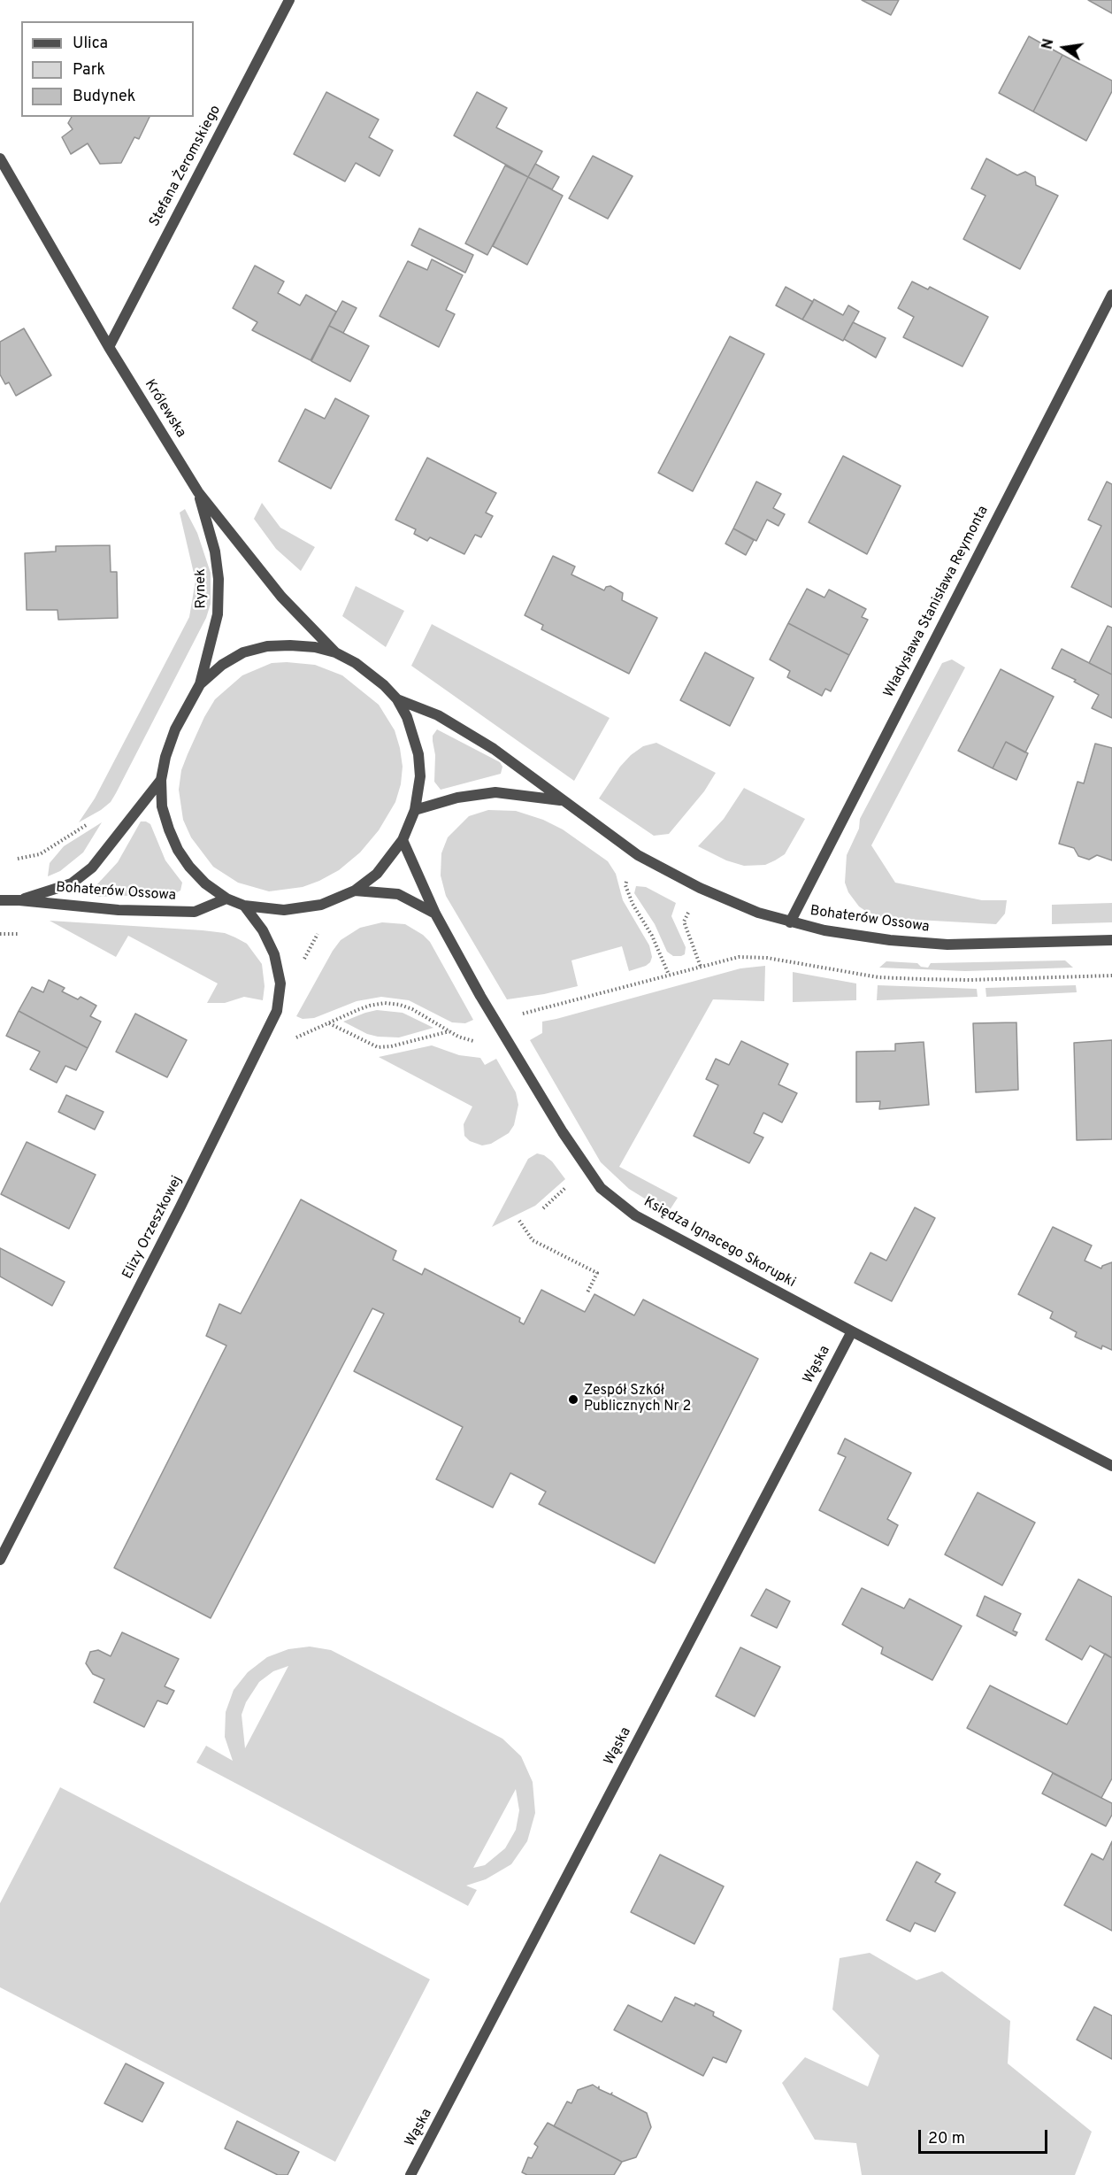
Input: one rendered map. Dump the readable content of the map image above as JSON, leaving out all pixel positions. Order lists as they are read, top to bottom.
{
  "streets": {
    "street": [
      "Stefana Żeromskiego",
      "Królewska",
      "Rynek",
      "Władysława Stanisława Reymonta",
      "Bohaterów Ossowa",
      "Elizy Orzeszkowej",
      "Księdza Ignacego Skorupki",
      "Wąska"
    ]
  },
  "crossings": [
    ["Stefana Żeromskiego", "Królewska"],
    ["Królewska", "Rynek"],
    ["Władysława Stanisława Reymonta", "Bohaterów Ossowa"],
    ["Księdza Ignacego Skorupki", "Wąska"]
  ],
  "places": ["Zespół Szkół Publicznych Nr 2"],
  "legend": ["Ulica", "Park", "Budynek"],
  "scale_bar": "20 m",
  "north": "left"
}
